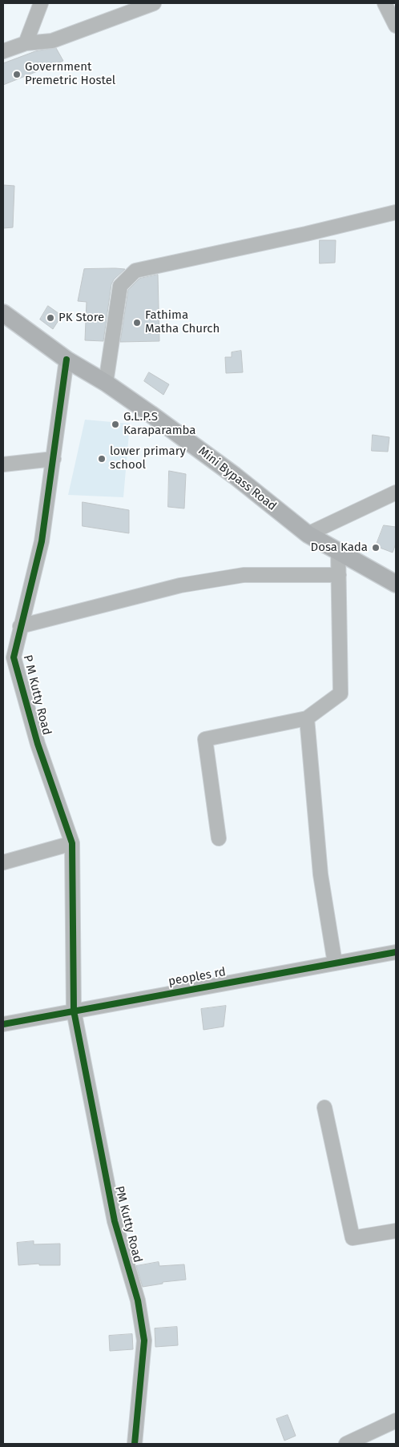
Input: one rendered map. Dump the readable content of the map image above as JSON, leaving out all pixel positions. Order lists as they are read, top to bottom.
{
  "streets": {
    "main road": ["Mini Bypass Road"],
    "street": ["P M Kutty Road", "peoples rd", "PM Kutty Road"]
  },
  "crossings": [
    ["Mini Bypass Road", "P M Kutty Road"],
    ["P M Kutty Road", "peoples rd"],
    ["P M Kutty Road", "PM Kutty Road"],
    ["peoples rd", "PM Kutty Road"]
  ],
  "places": [
    "Government Premetric Hostel",
    "PK Store",
    "Fathima Matha Church",
    "G.L.P.S Karaparamba",
    "lower primary school",
    "Dosa Kada"
  ]
}
